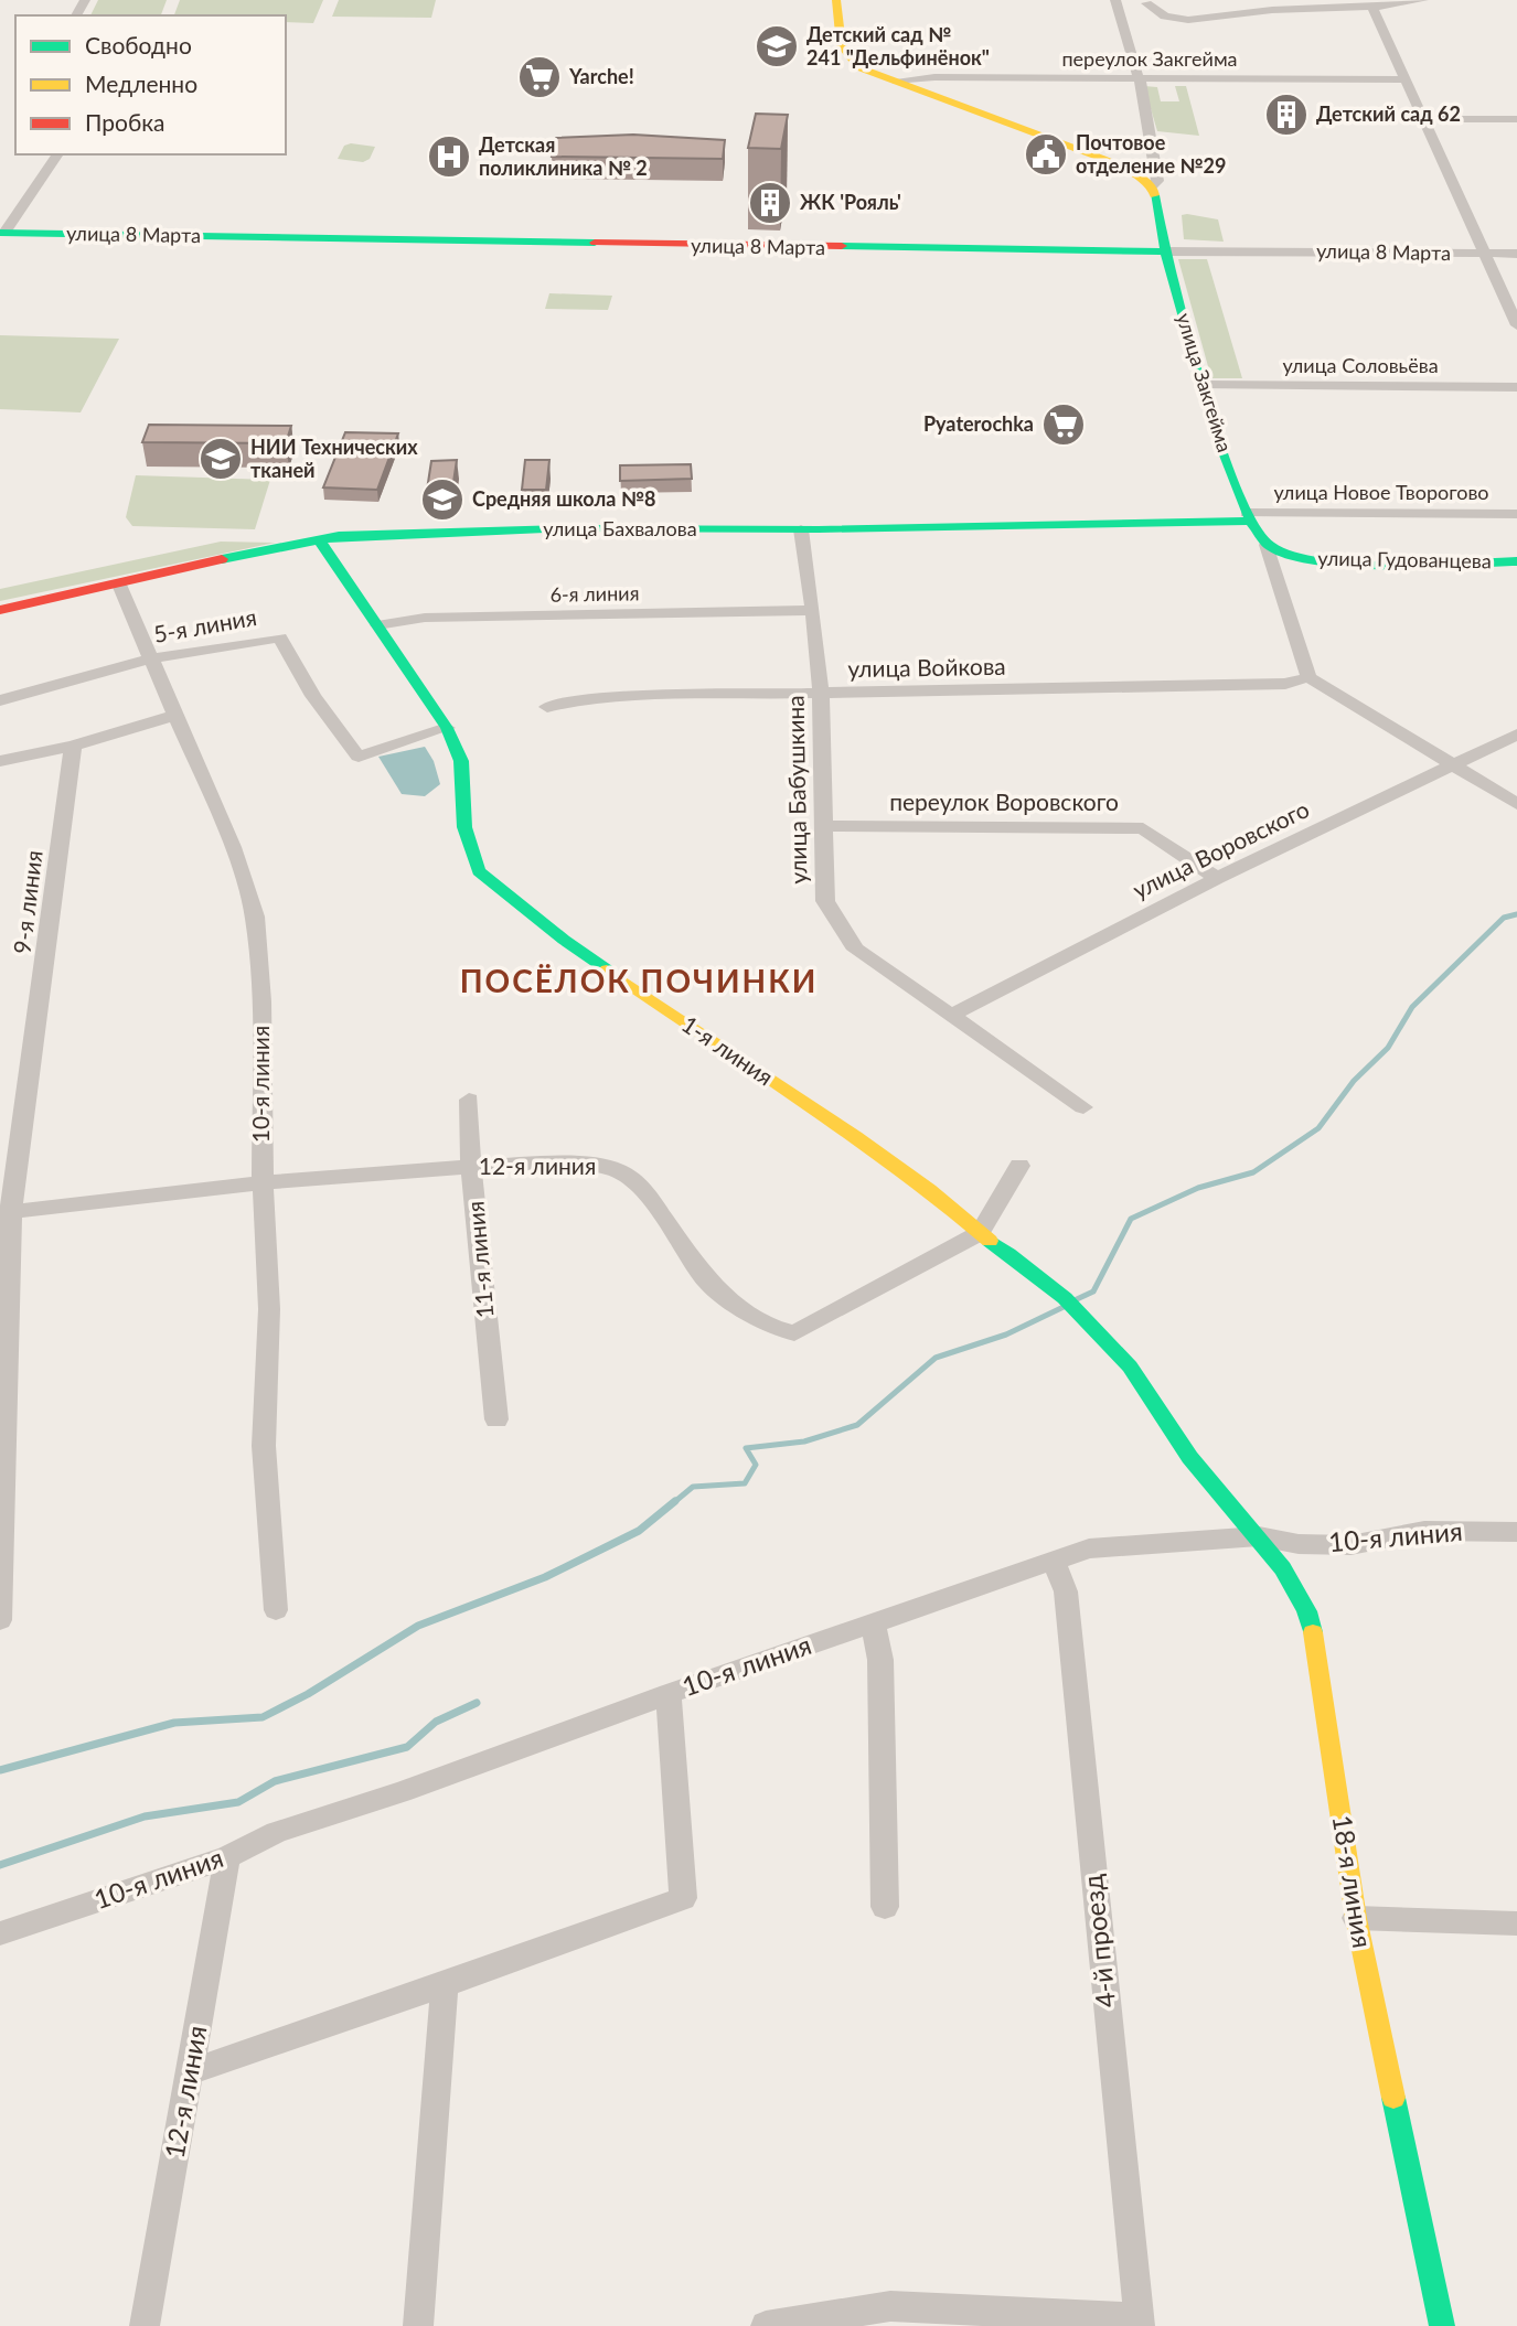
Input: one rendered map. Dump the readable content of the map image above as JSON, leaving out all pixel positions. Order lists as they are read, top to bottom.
{
  "streets": {
    "street": [
      "переулок Закгейма",
      "улица 8 Марта",
      "улица Соловьёва",
      "улица Закгейма",
      "улица Новое Творогово",
      "улица Бахвалова",
      "улица Гудованцева",
      "6-я линия",
      "5-я линия",
      "улица Войкова",
      "улица Бабушкина",
      "переулок Воровского",
      "улица Воровского",
      "9-я линия",
      "1-я линия",
      "10-я линия",
      "12-я линия",
      "11-я линия",
      "18-я линия",
      "4-й проезд"
    ]
  },
  "crossings": [
    ["переулок Закгейма", "улица Закгейма"],
    ["улица 8 Марта", "улица Закгейма"],
    ["улица Соловьёва", "улица Закгейма"],
    ["улица Закгейма", "улица Новое Творогово"],
    ["улица Закгейма", "улица Бахвалова"],
    ["улица Закгейма", "улица Гудованцева"],
    ["улица Новое Творогово", "улица Бахвалова"],
    ["улица Бахвалова", "улица Бабушкина"],
    ["улица Бахвалова", "1-я линия"],
    ["улица Бахвалова", "10-я линия"],
    ["6-я линия", "улица Бабушкина"],
    ["6-я линия", "1-я линия"],
    ["5-я линия", "1-я линия"],
    ["5-я линия", "10-я линия"],
    ["улица Войкова", "улица Бабушкина"],
    ["улица Бабушкина", "переулок Воровского"],
    ["улица Бабушкина", "улица Воровского"],
    ["переулок Воровского", "улица Воровского"],
    ["9-я линия", "12-я линия"],
    ["1-я линия", "12-я линия"],
    ["1-я линия", "18-я линия"],
    ["10-я линия", "12-я линия"],
    ["10-я линия", "18-я линия"],
    ["10-я линия", "4-й проезд"],
    ["12-я линия", "11-я линия"]
  ],
  "districts": ["ПОСЁЛОК ПОЧИНКИ"],
  "places": {
    "school or university": ["Детский сад № 241 \"Дельфинёнок\"", "НИИ Технических тканей", "Средняя школа №8"],
    "supermarket": ["Yarche!", "Pyaterochka"],
    "building": ["Детский сад 62", "ЖК 'Рояль'"],
    "public building": ["Почтовое отделение №29"],
    "hospital": ["Детская поликлиника № 2"]
  },
  "legend": ["Свободно", "Медленно", "Пробка"]
}
